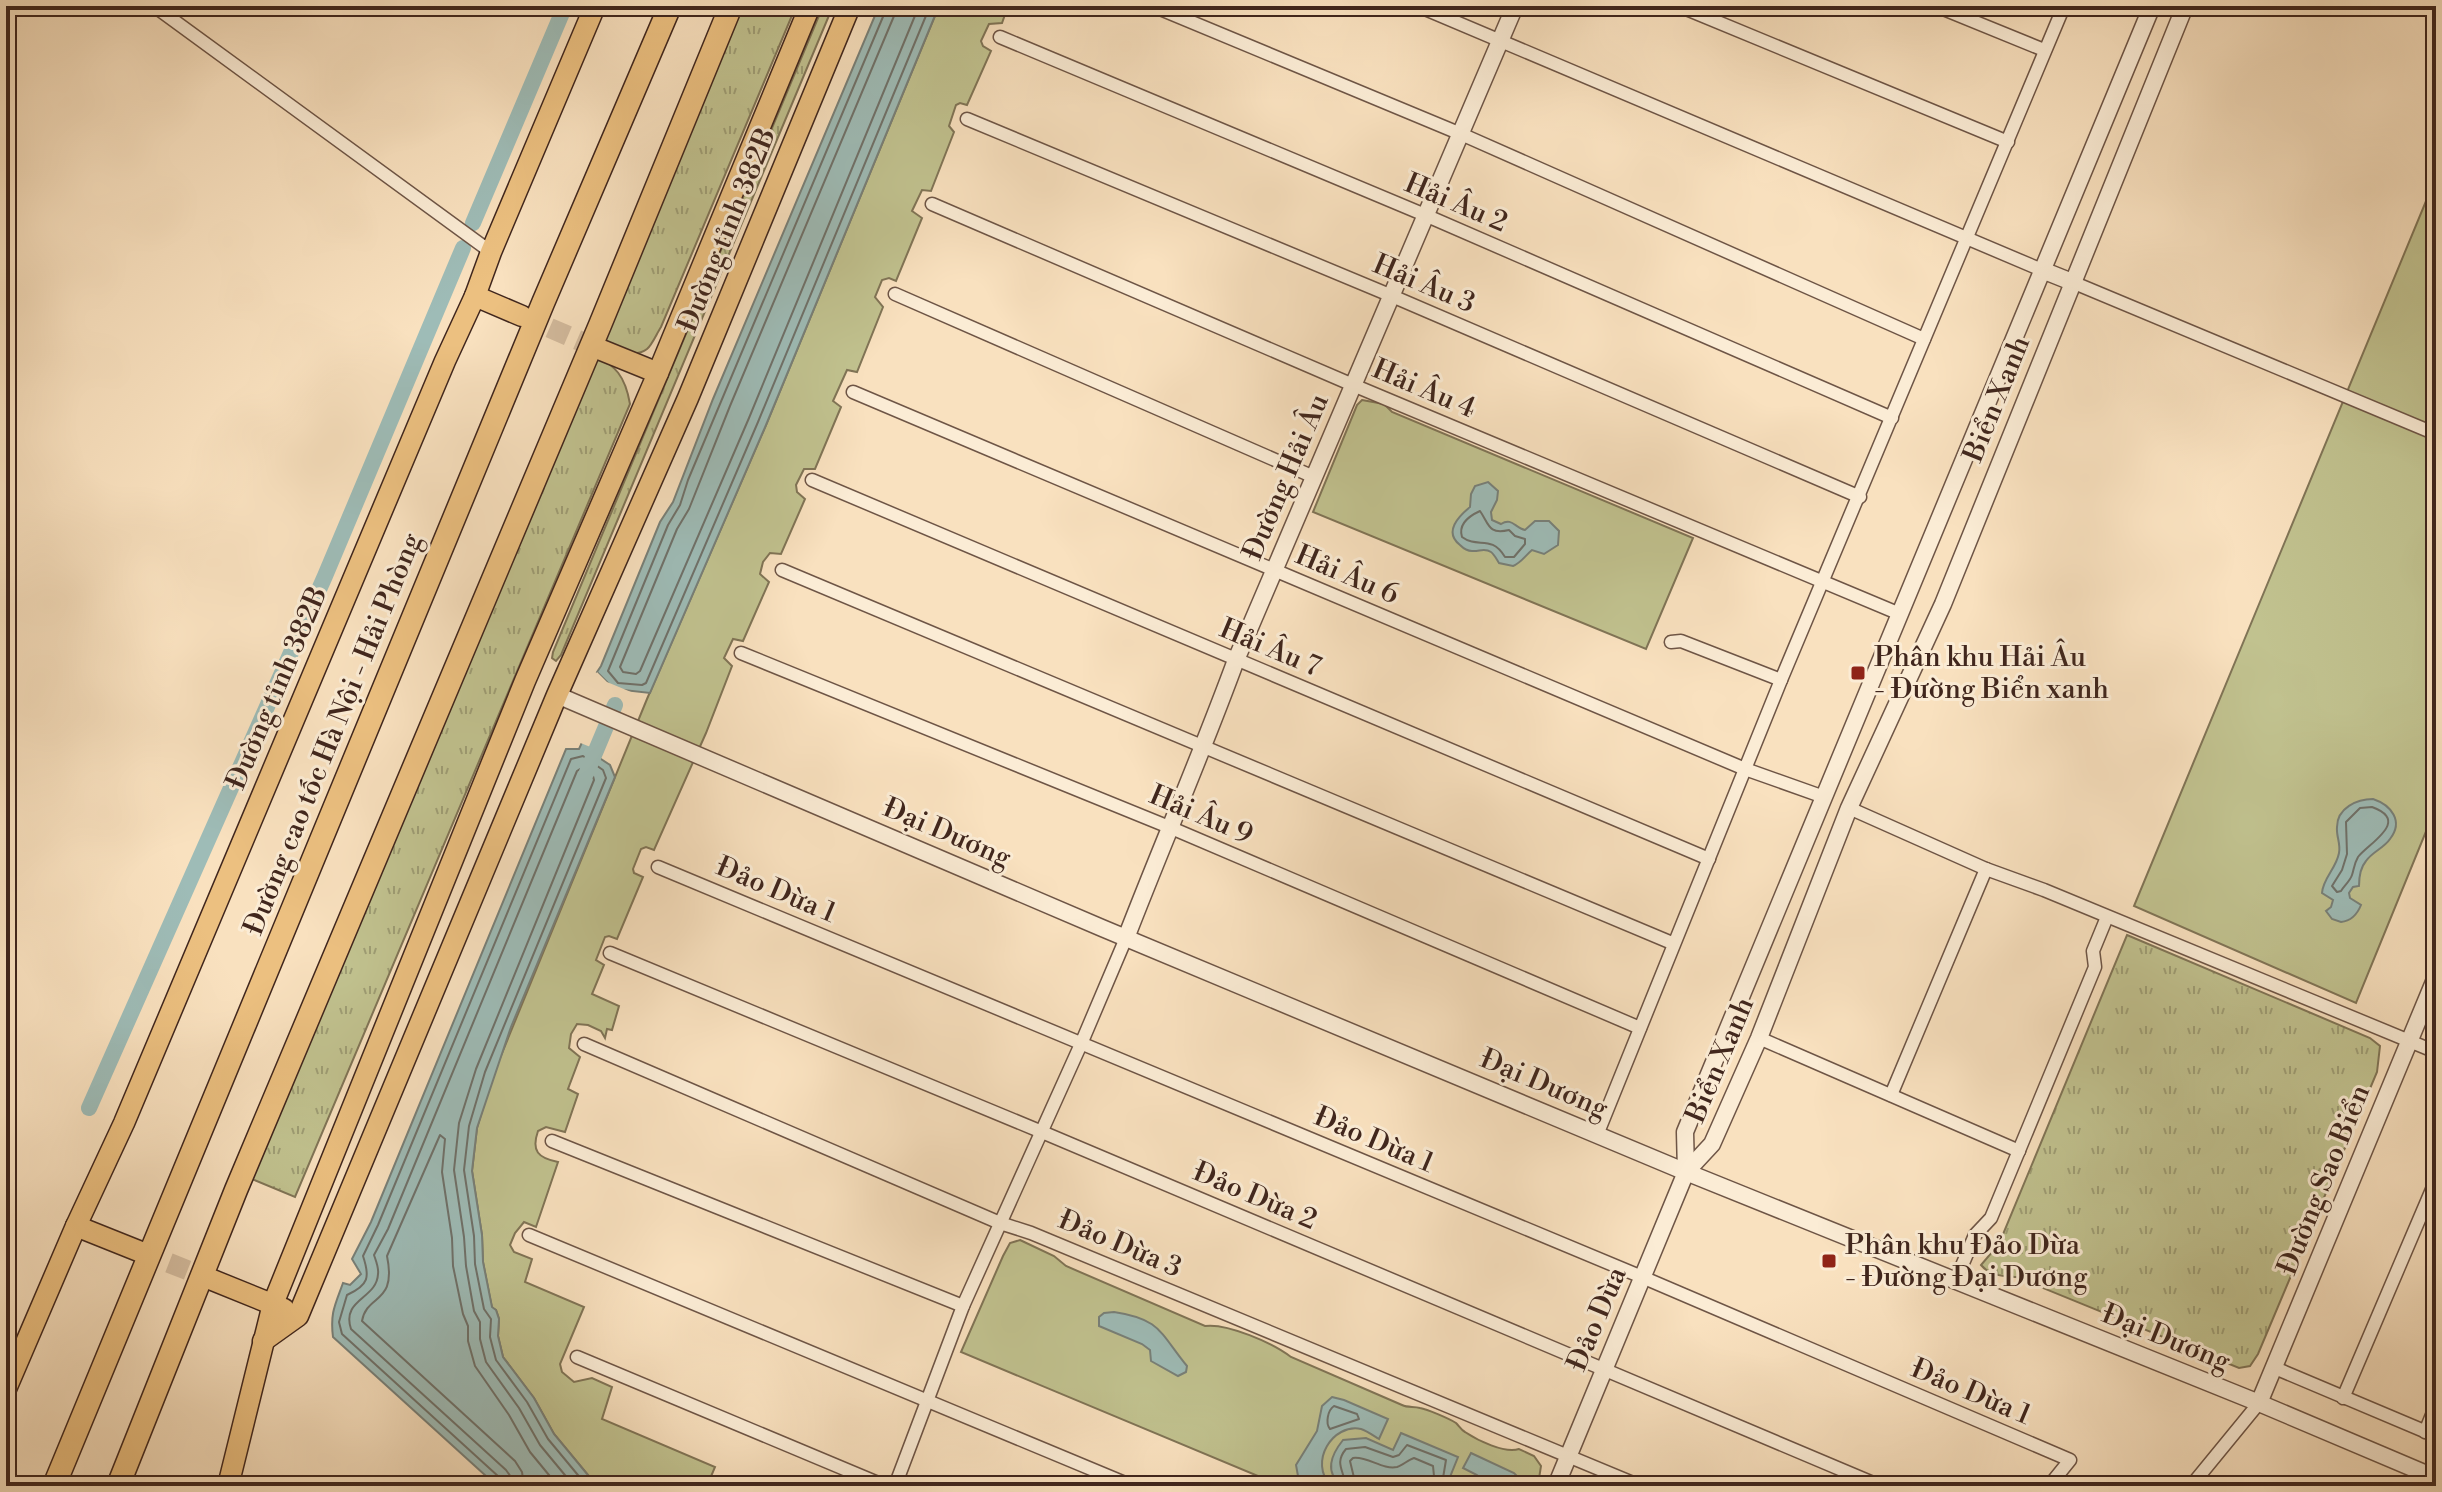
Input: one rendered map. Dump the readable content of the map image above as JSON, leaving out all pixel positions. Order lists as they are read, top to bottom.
{
  "streets": {
    "highway": ["Đường cao tốc Hà Nội - Hải Phòng"],
    "main road": ["Đường tỉnh 382B"],
    "street": [
      "Hải Âu 2",
      "Hải Âu 3",
      "Hải Âu 4",
      "Biển Xanh",
      "Đường Hải Âu",
      "Hải Âu 6",
      "Hải Âu 7",
      "Hải Âu 9",
      "Đại Dương",
      "Đảo Dừa 1",
      "Đường Sao Biển",
      "Đảo Dừa 2",
      "Đảo Dừa 3",
      "Đảo Dừa"
    ]
  },
  "crossings": [
    ["Hải Âu 2", "Đường Hải Âu"],
    ["Đường tỉnh 382B", "Đại Dương"],
    ["Hải Âu 3", "Đường Hải Âu"],
    ["Hải Âu 4", "Biển Xanh"],
    ["Hải Âu 4", "Đường Hải Âu"],
    ["Biển Xanh", "Hải Âu 6"],
    ["Biển Xanh", "Đại Dương"],
    ["Biển Xanh", "Đảo Dừa"],
    ["Đường Hải Âu", "Hải Âu 6"],
    ["Đường Hải Âu", "Hải Âu 7"],
    ["Đường Hải Âu", "Hải Âu 9"],
    ["Đường Hải Âu", "Đại Dương"],
    ["Đại Dương", "Đường Sao Biển"],
    ["Đại Dương", "Đảo Dừa"],
    ["Đảo Dừa 1", "Đảo Dừa"],
    ["Đảo Dừa 2", "Đảo Dừa"],
    ["Đảo Dừa 3", "Đảo Dừa"]
  ],
  "places": {
    "transit": ["Phân khu Hải Âu - Đường Biển xanh", "Phân khu Đảo Dừa - Đường Đại Dương"]
  }
}
